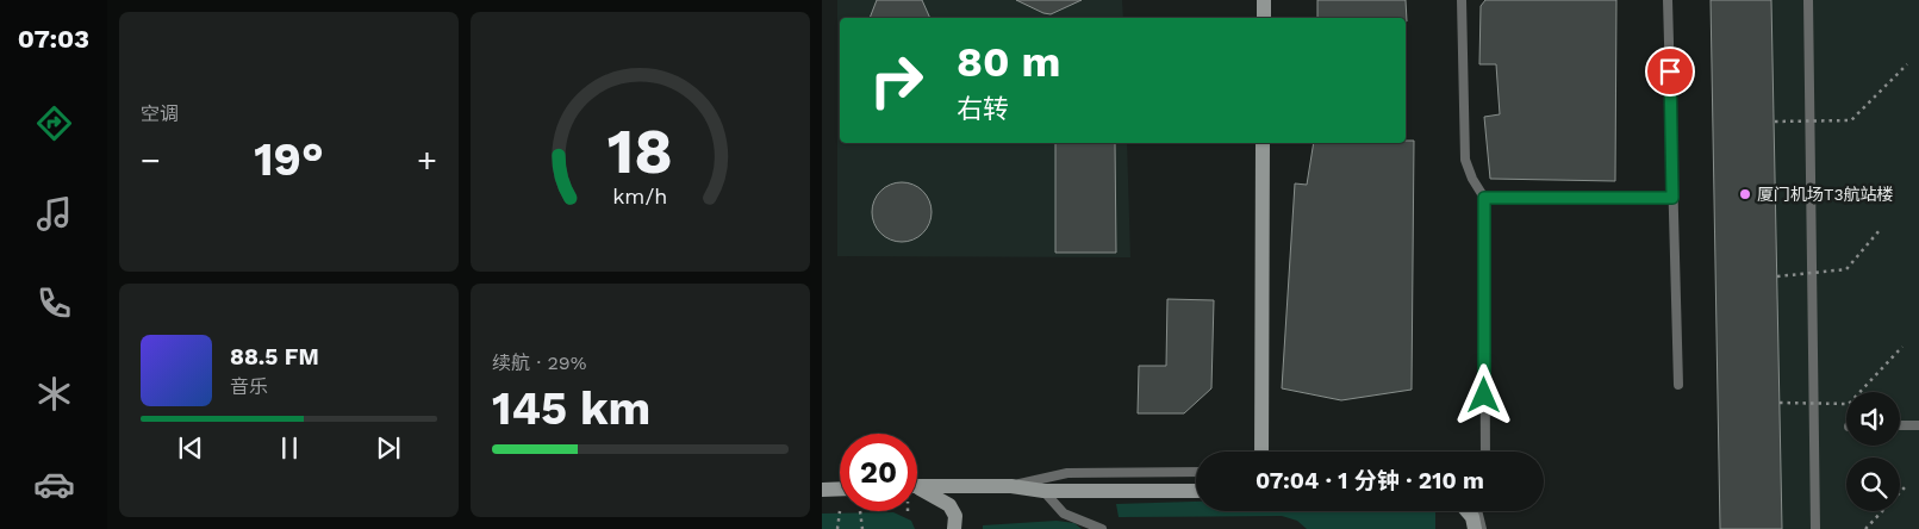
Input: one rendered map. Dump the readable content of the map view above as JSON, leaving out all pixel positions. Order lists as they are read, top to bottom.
{
  "places": ["厦门机场T3航站楼"],
  "page": {
    "tabs": "07:03",
    "tile": [
      "空调",
      ["续航 · 29%", "145 km"]
    ],
    "turn": ["80 m", "右转"],
    "heat": ["−", "19°", "+"],
    "song": ["88.5 FM", "音乐"],
    "limit": "20",
    "trip": "07:04 · 1 分钟 · 210 m",
    "gauge": ["18", "km/h"]
  }
}
